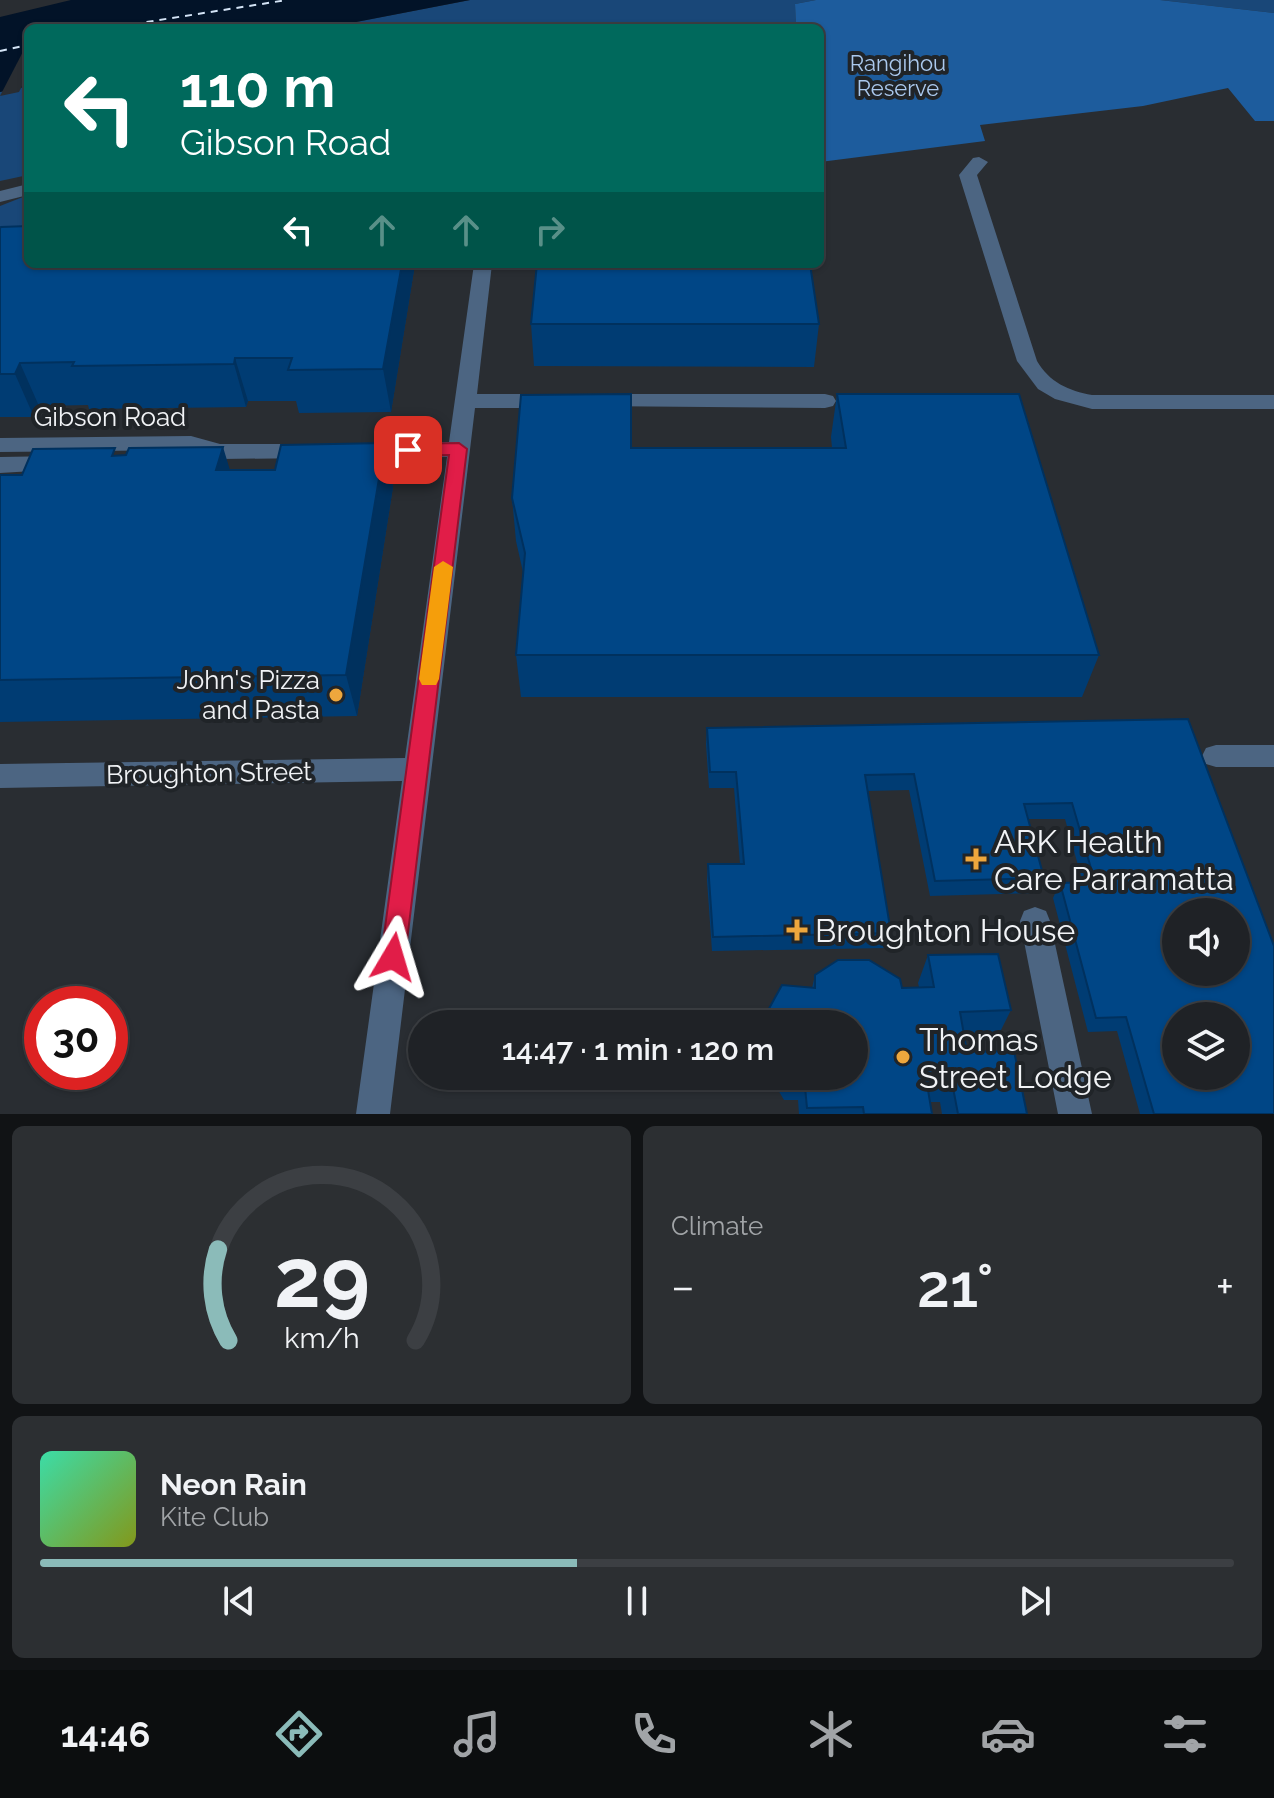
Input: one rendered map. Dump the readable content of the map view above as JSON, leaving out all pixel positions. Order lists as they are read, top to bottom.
{
  "streets": {
    "street": ["Gibson Road", "Broughton Street"]
  },
  "parks": ["Rangihou Reserve"],
  "places": {
    "other": ["John's Pizza and Pasta", "Thomas Street Lodge"],
    "health": ["ARK Health Care Parramatta", "Broughton House"]
  },
  "page": {
    "turn": ["110 m", "Gibson Road"],
    "limit": "30",
    "trip": "14:47 · 1 min · 120 m",
    "tile": "Climate",
    "heat": ["−", "21°", "+"],
    "song": ["Neon Rain", "Kite Club"],
    "tabs": "14:46",
    "gauge": ["29", "km/h"]
  }
}
